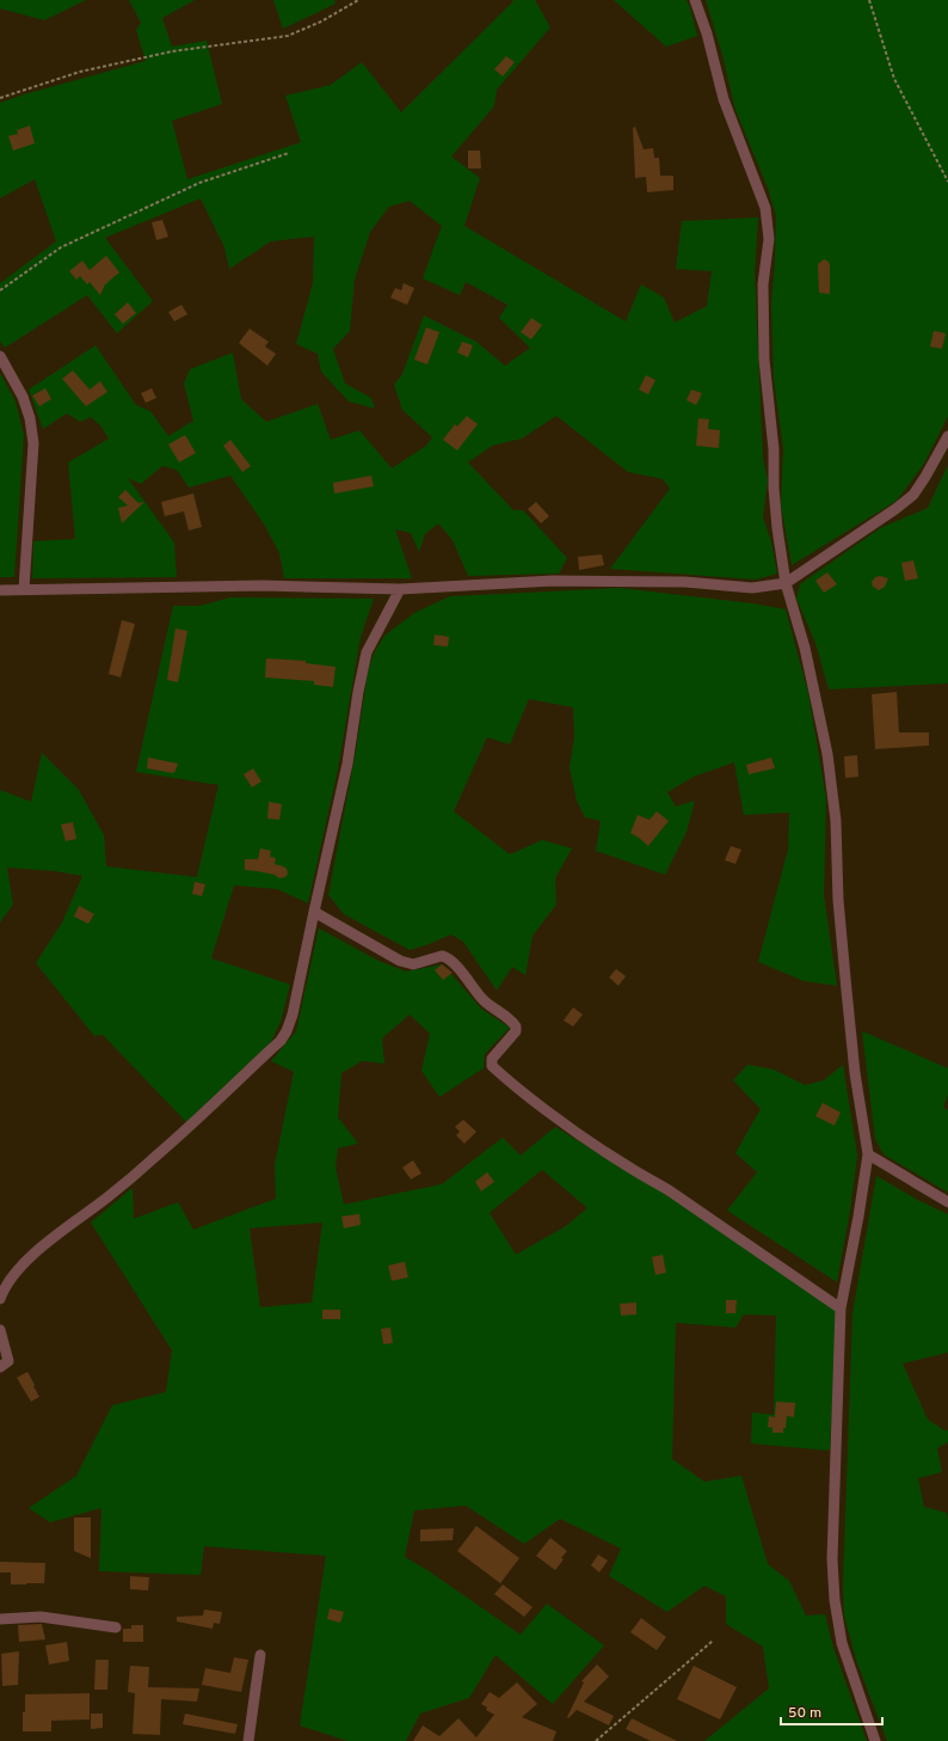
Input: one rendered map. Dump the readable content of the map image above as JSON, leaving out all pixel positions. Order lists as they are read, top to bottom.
{
  "scale_bar": "50 m"
}
